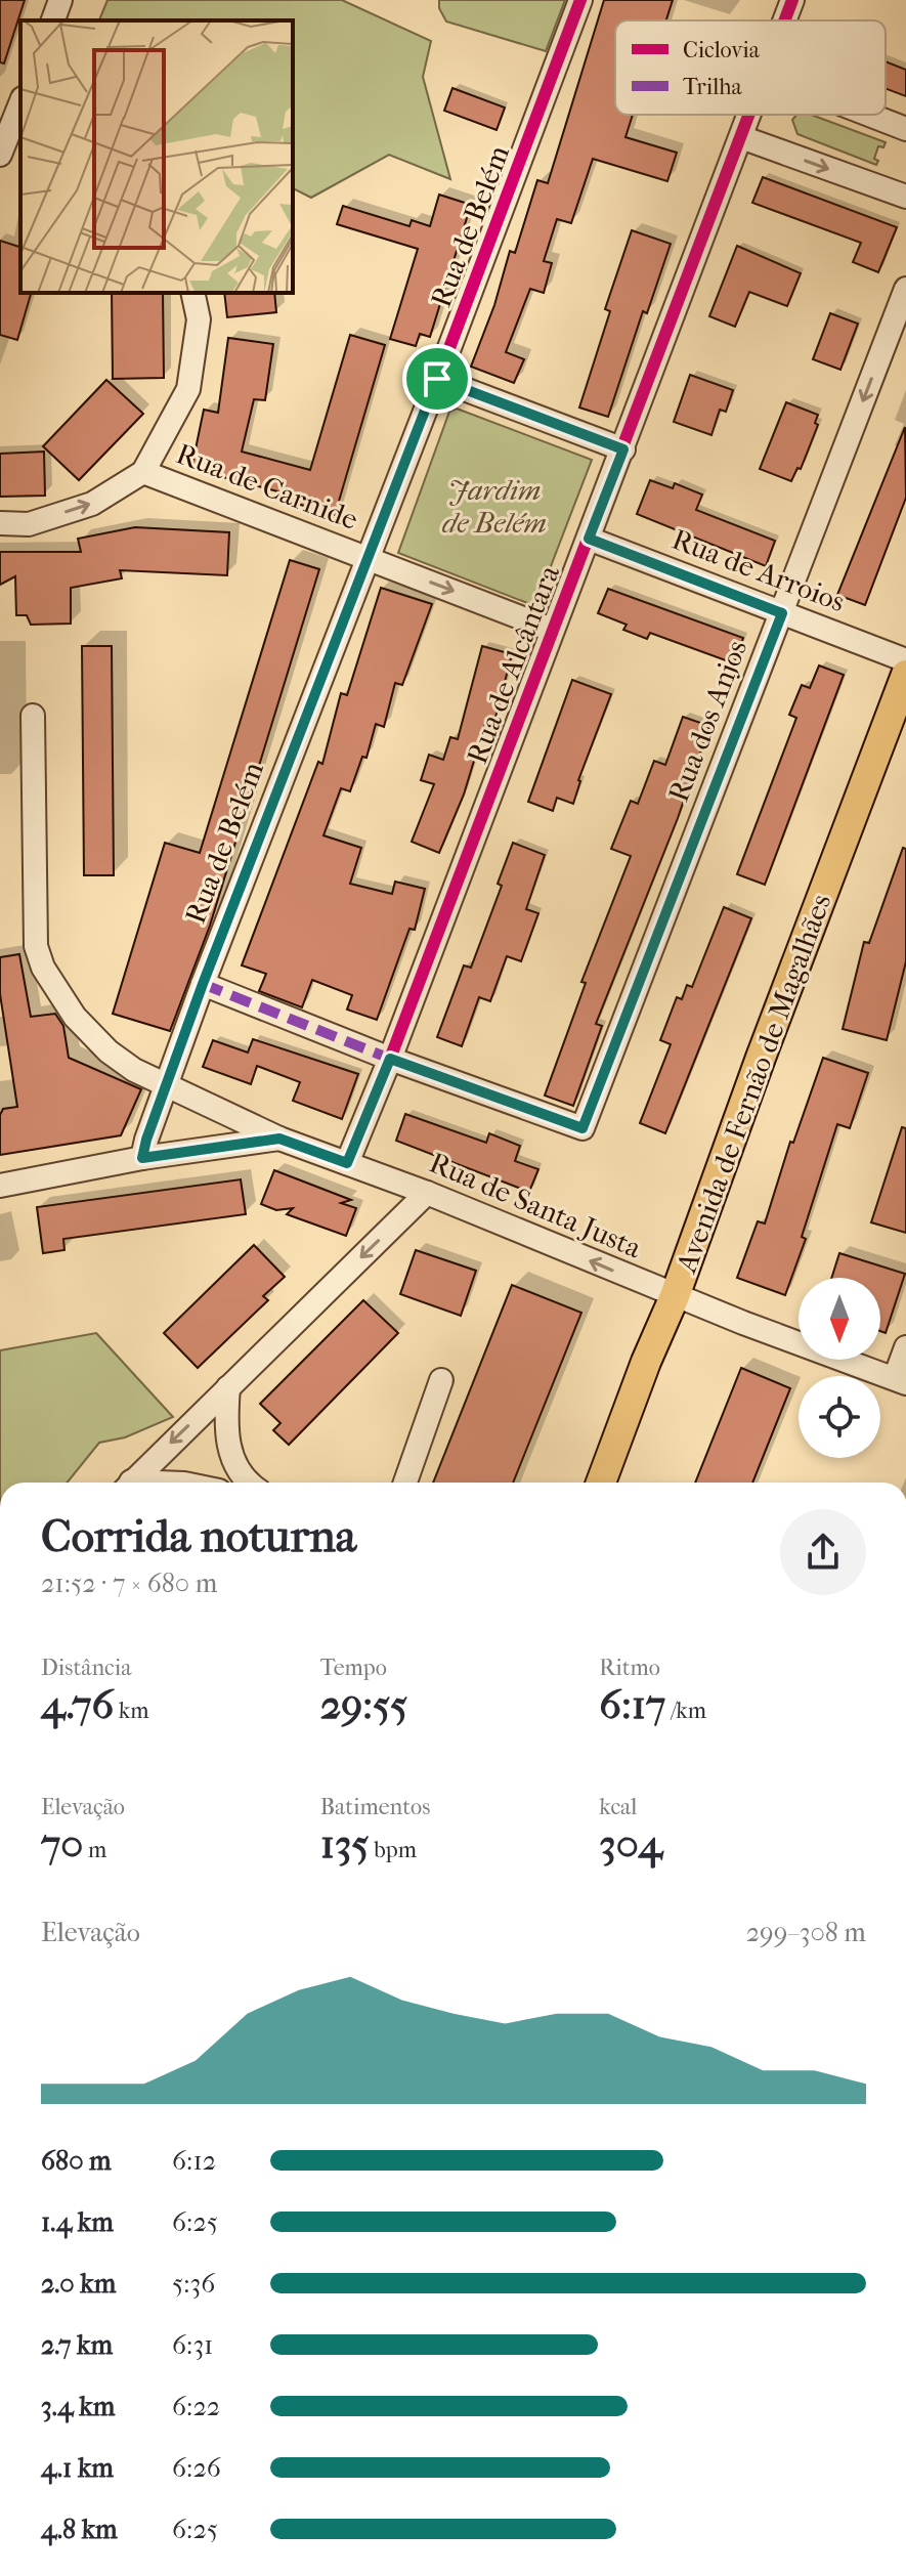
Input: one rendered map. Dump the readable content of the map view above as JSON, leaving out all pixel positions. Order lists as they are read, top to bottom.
{
  "streets": {
    "main road": ["Avenida de Fernão de Magalhães"],
    "street": [
      "Rua de Belém",
      "Rua de Carnide",
      "Rua de Arroios",
      "Rua de Alcântara",
      "Rua dos Anjos",
      "Rua de Santa Justa"
    ]
  },
  "crossings": [
    ["Rua de Belém", "Rua de Carnide"],
    ["Rua de Belém", "Rua de Santa Justa"],
    ["Rua de Carnide", "Rua de Alcântara"],
    ["Rua de Arroios", "Rua de Alcântara"],
    ["Rua de Arroios", "Rua dos Anjos"],
    ["Rua de Alcântara", "Rua dos Anjos"],
    ["Rua de Alcântara", "Rua de Santa Justa"],
    ["Avenida de Fernão de Magalhães", "Rua de Santa Justa"]
  ],
  "parks": ["Jardim de Belém"],
  "legend": ["Ciclovia", "Trilha"],
  "north": "bottom",
  "page": {
    "heading": ["Corrida noturna", "21:52 · 7 × 680 m"],
    "stats": [
      ["Distância", "4.76 km"],
      ["Tempo", "29:55"],
      ["Ritmo", "6:17 /km"],
      ["Elevação", "70 m"],
      ["Batimentos", "135 bpm"],
      ["kcal", "304"]
    ],
    "chart": ["Elevação", "299–308 m"],
    "list": [
      {
        "name": "680 m",
        "note": "6:12"
      },
      {
        "name": "1.4 km",
        "note": "6:25"
      },
      {
        "name": "2.0 km",
        "note": "5:36"
      },
      {
        "name": "2.7 km",
        "note": "6:31"
      },
      {
        "name": "3.4 km",
        "note": "6:22"
      },
      {
        "name": "4.1 km",
        "note": "6:26"
      },
      {
        "name": "4.8 km",
        "note": "6:25"
      }
    ]
  }
}
